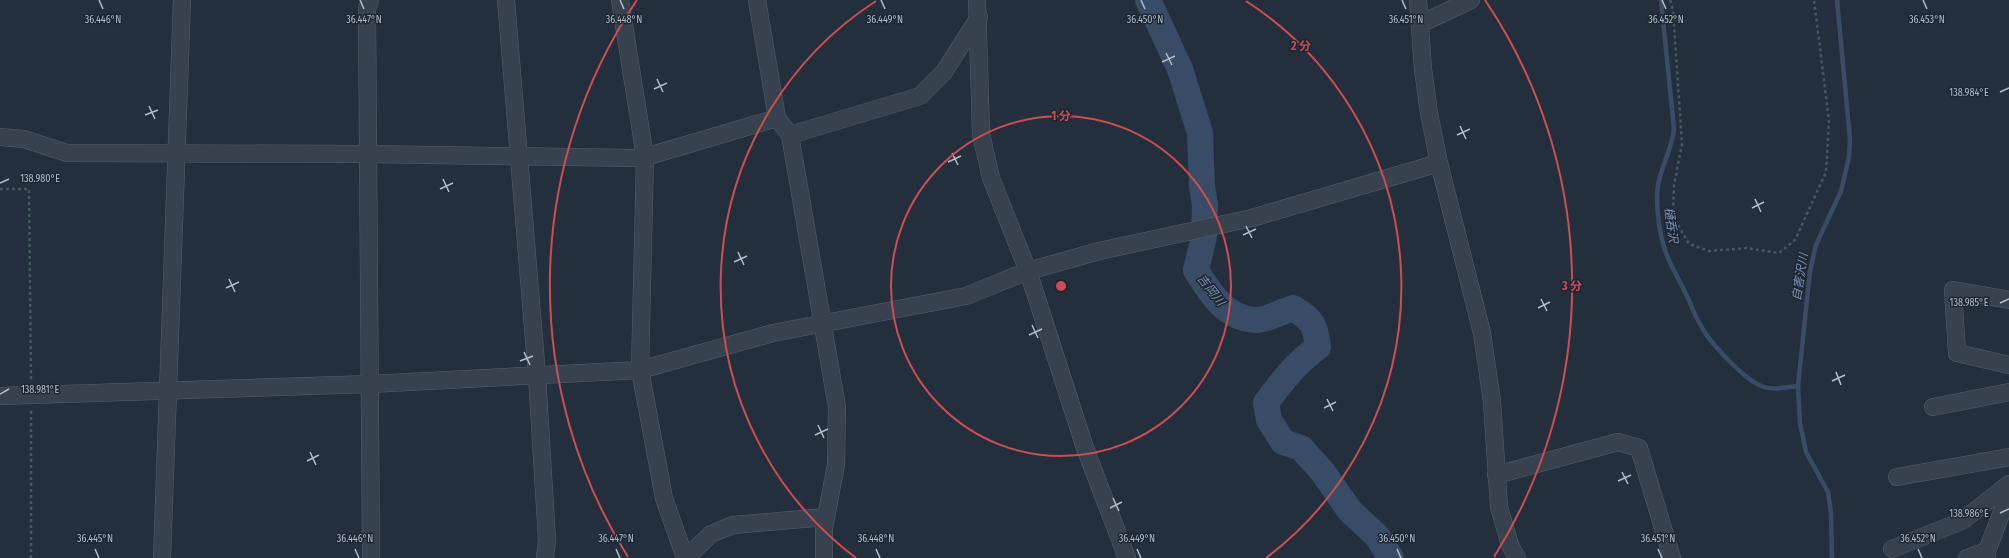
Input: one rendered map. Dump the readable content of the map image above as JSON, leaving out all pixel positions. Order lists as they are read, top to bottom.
{
  "water": ["樋呑沢", "自害沢川", "吉岡川"],
  "coordinates": [
    "36.446°N",
    "36.447°N",
    "36.448°N",
    "36.449°N",
    "36.450°N",
    "36.451°N",
    "36.452°N",
    "36.453°N",
    "138.984°E",
    "138.980°E",
    "138.985°E",
    "138.981°E",
    "138.986°E",
    "36.445°N"
  ],
  "rings": ["2 分", "1 分", "3 分"]
}
